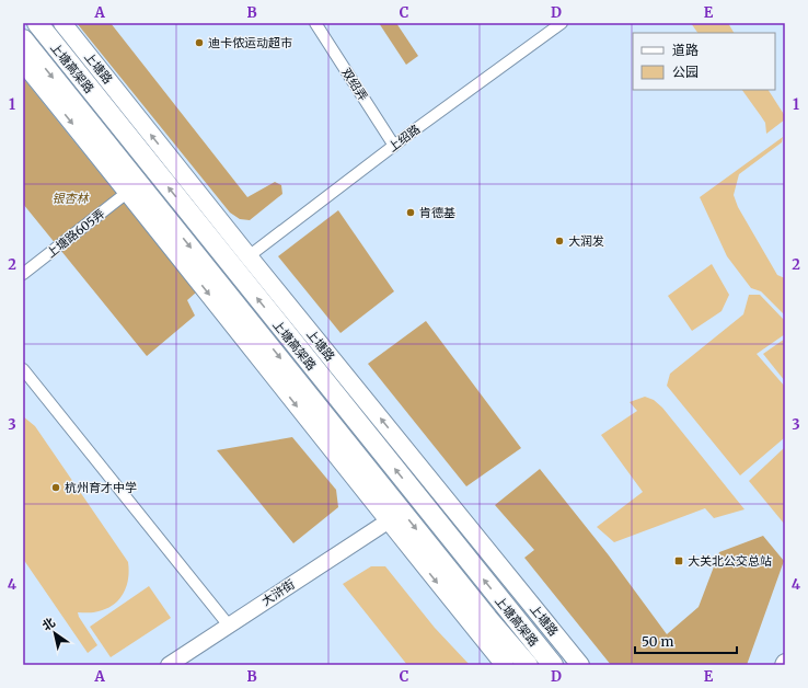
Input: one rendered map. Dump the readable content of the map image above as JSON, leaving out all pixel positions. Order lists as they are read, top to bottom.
{
  "streets": {
    "highway": ["上塘高架路"],
    "main road": ["上塘路"],
    "street": [
      "双绍弄",
      "上绍路",
      "上塘路605弄",
      "大浒街"
    ]
  },
  "crossings": [
    ["上塘路", "上绍路"],
    ["双绍弄", "上绍路"]
  ],
  "parks": ["银杏林"],
  "places": {
    "other": [
      "迪卡侬运动超市",
      "肯德基",
      "大润发",
      "杭州育才中学"
    ],
    "transit": ["大关北公交总站"]
  },
  "legend": ["道路", "公园"],
  "scale_bar": "50 m",
  "north": "top left",
  "grid": {
    "columns": [
      "A",
      "B",
      "C",
      "D",
      "E"
    ],
    "rows": [
      "1",
      "2",
      "3",
      "4"
    ]
  }
}
